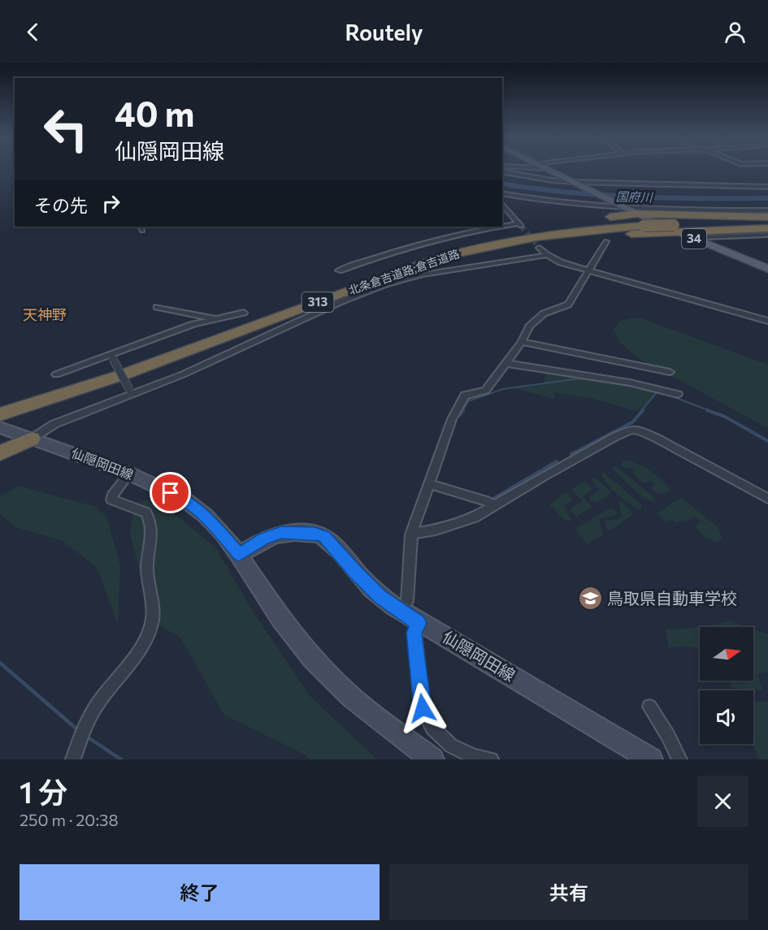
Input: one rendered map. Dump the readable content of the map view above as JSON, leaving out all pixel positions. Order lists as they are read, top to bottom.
{
  "streets": {
    "highway": ["北条倉吉道路;倉吉道路", "313"],
    "main road": ["34", "仙隠岡田線"]
  },
  "districts": ["天神野"],
  "water": ["国府川"],
  "places": {
    "school or university": ["鳥取県自動車学校"]
  },
  "north": "right",
  "page": {
    "header": "Routely",
    "turn": ["40 m", "仙隠岡田線"],
    "then": "その先",
    "heading": ["1 分", "250 m · 20:38"],
    "buttons": ["終了", "共有"]
  }
}
